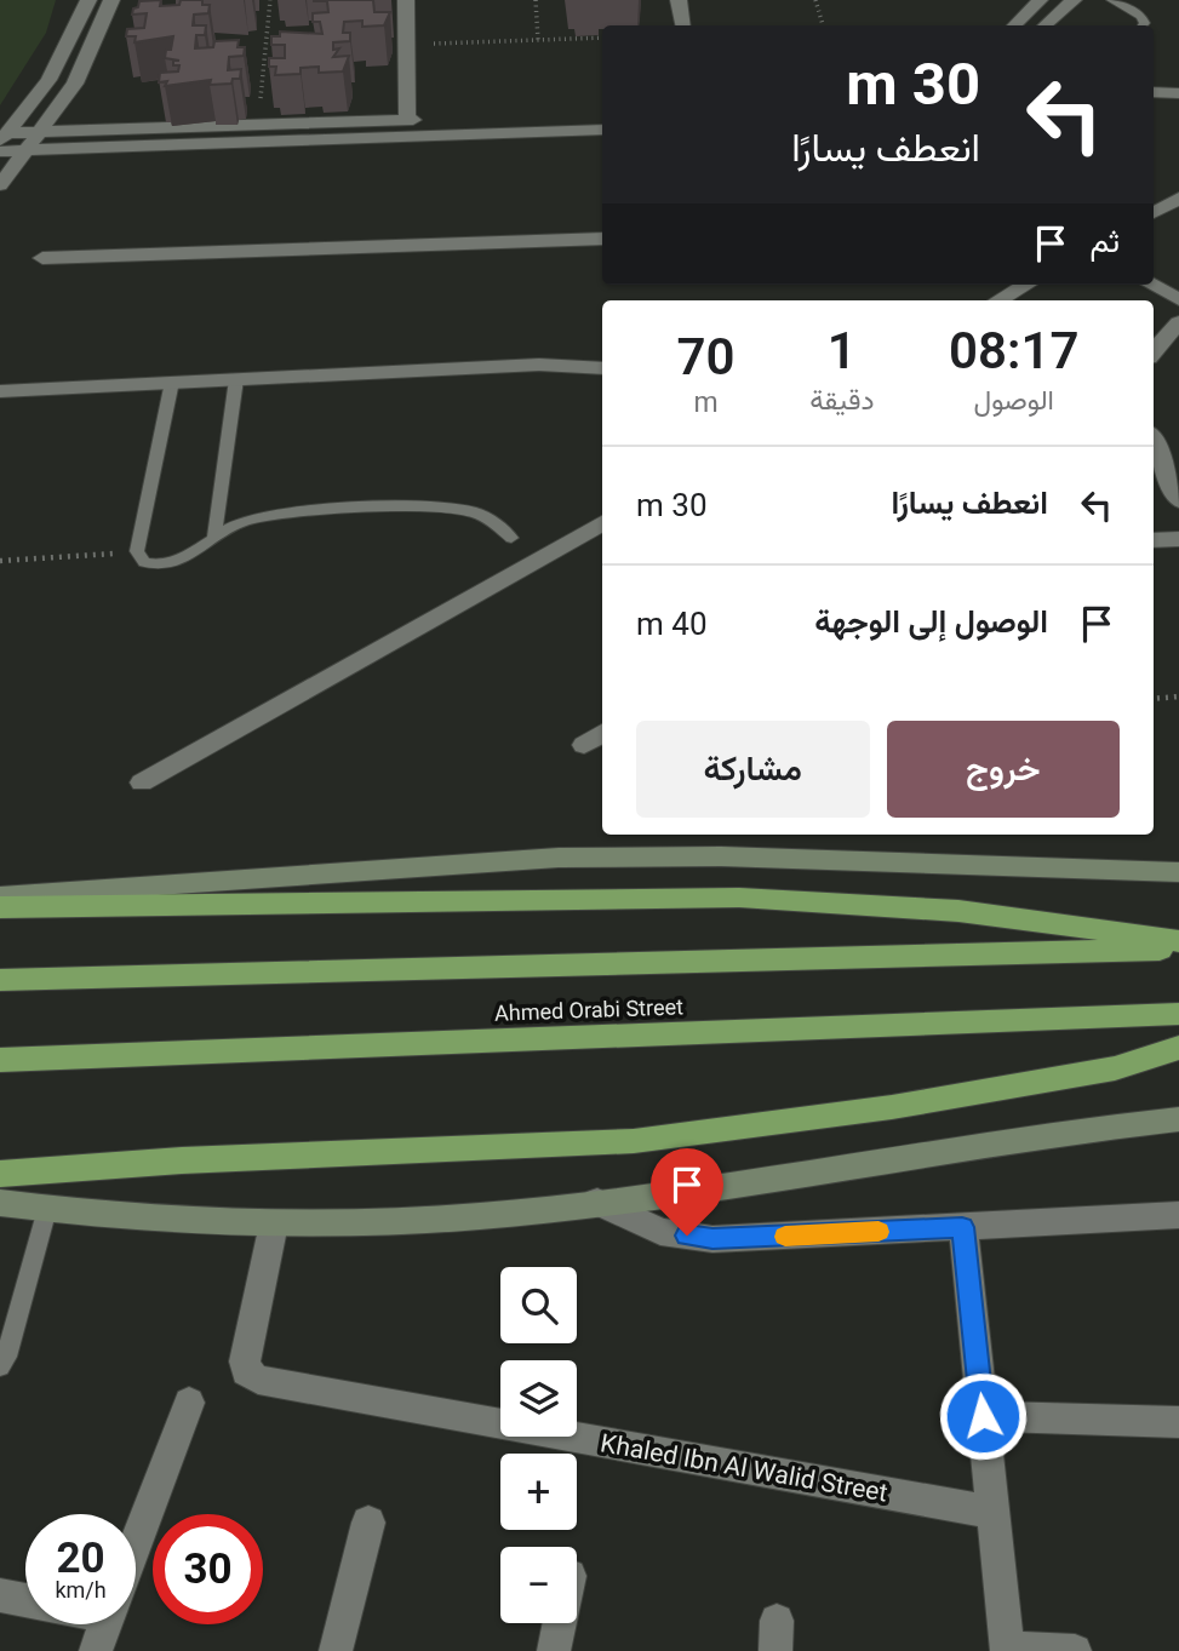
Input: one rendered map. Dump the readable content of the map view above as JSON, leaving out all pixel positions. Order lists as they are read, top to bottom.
{
  "streets": {
    "highway": ["Ahmed Orabi Street"],
    "street": ["Khaled Ibn Al Walid Street"]
  },
  "page": {
    "turn": ["30 m", "انعطف يسارًا"],
    "then": "ثم",
    "eta": [
      "08:17",
      "الوصول",
      "1",
      "دقيقة",
      "70",
      "m"
    ],
    "list": [
      {
        "name": "انعطف يسارًا",
        "value": "30 m"
      },
      {
        "name": "الوصول إلى الوجهة",
        "value": "40 m"
      }
    ],
    "buttons": ["خروج", "مشاركة"],
    "map_buttons": ["+", "−"],
    "speed": "20 km/h",
    "limit": "30"
  }
}
